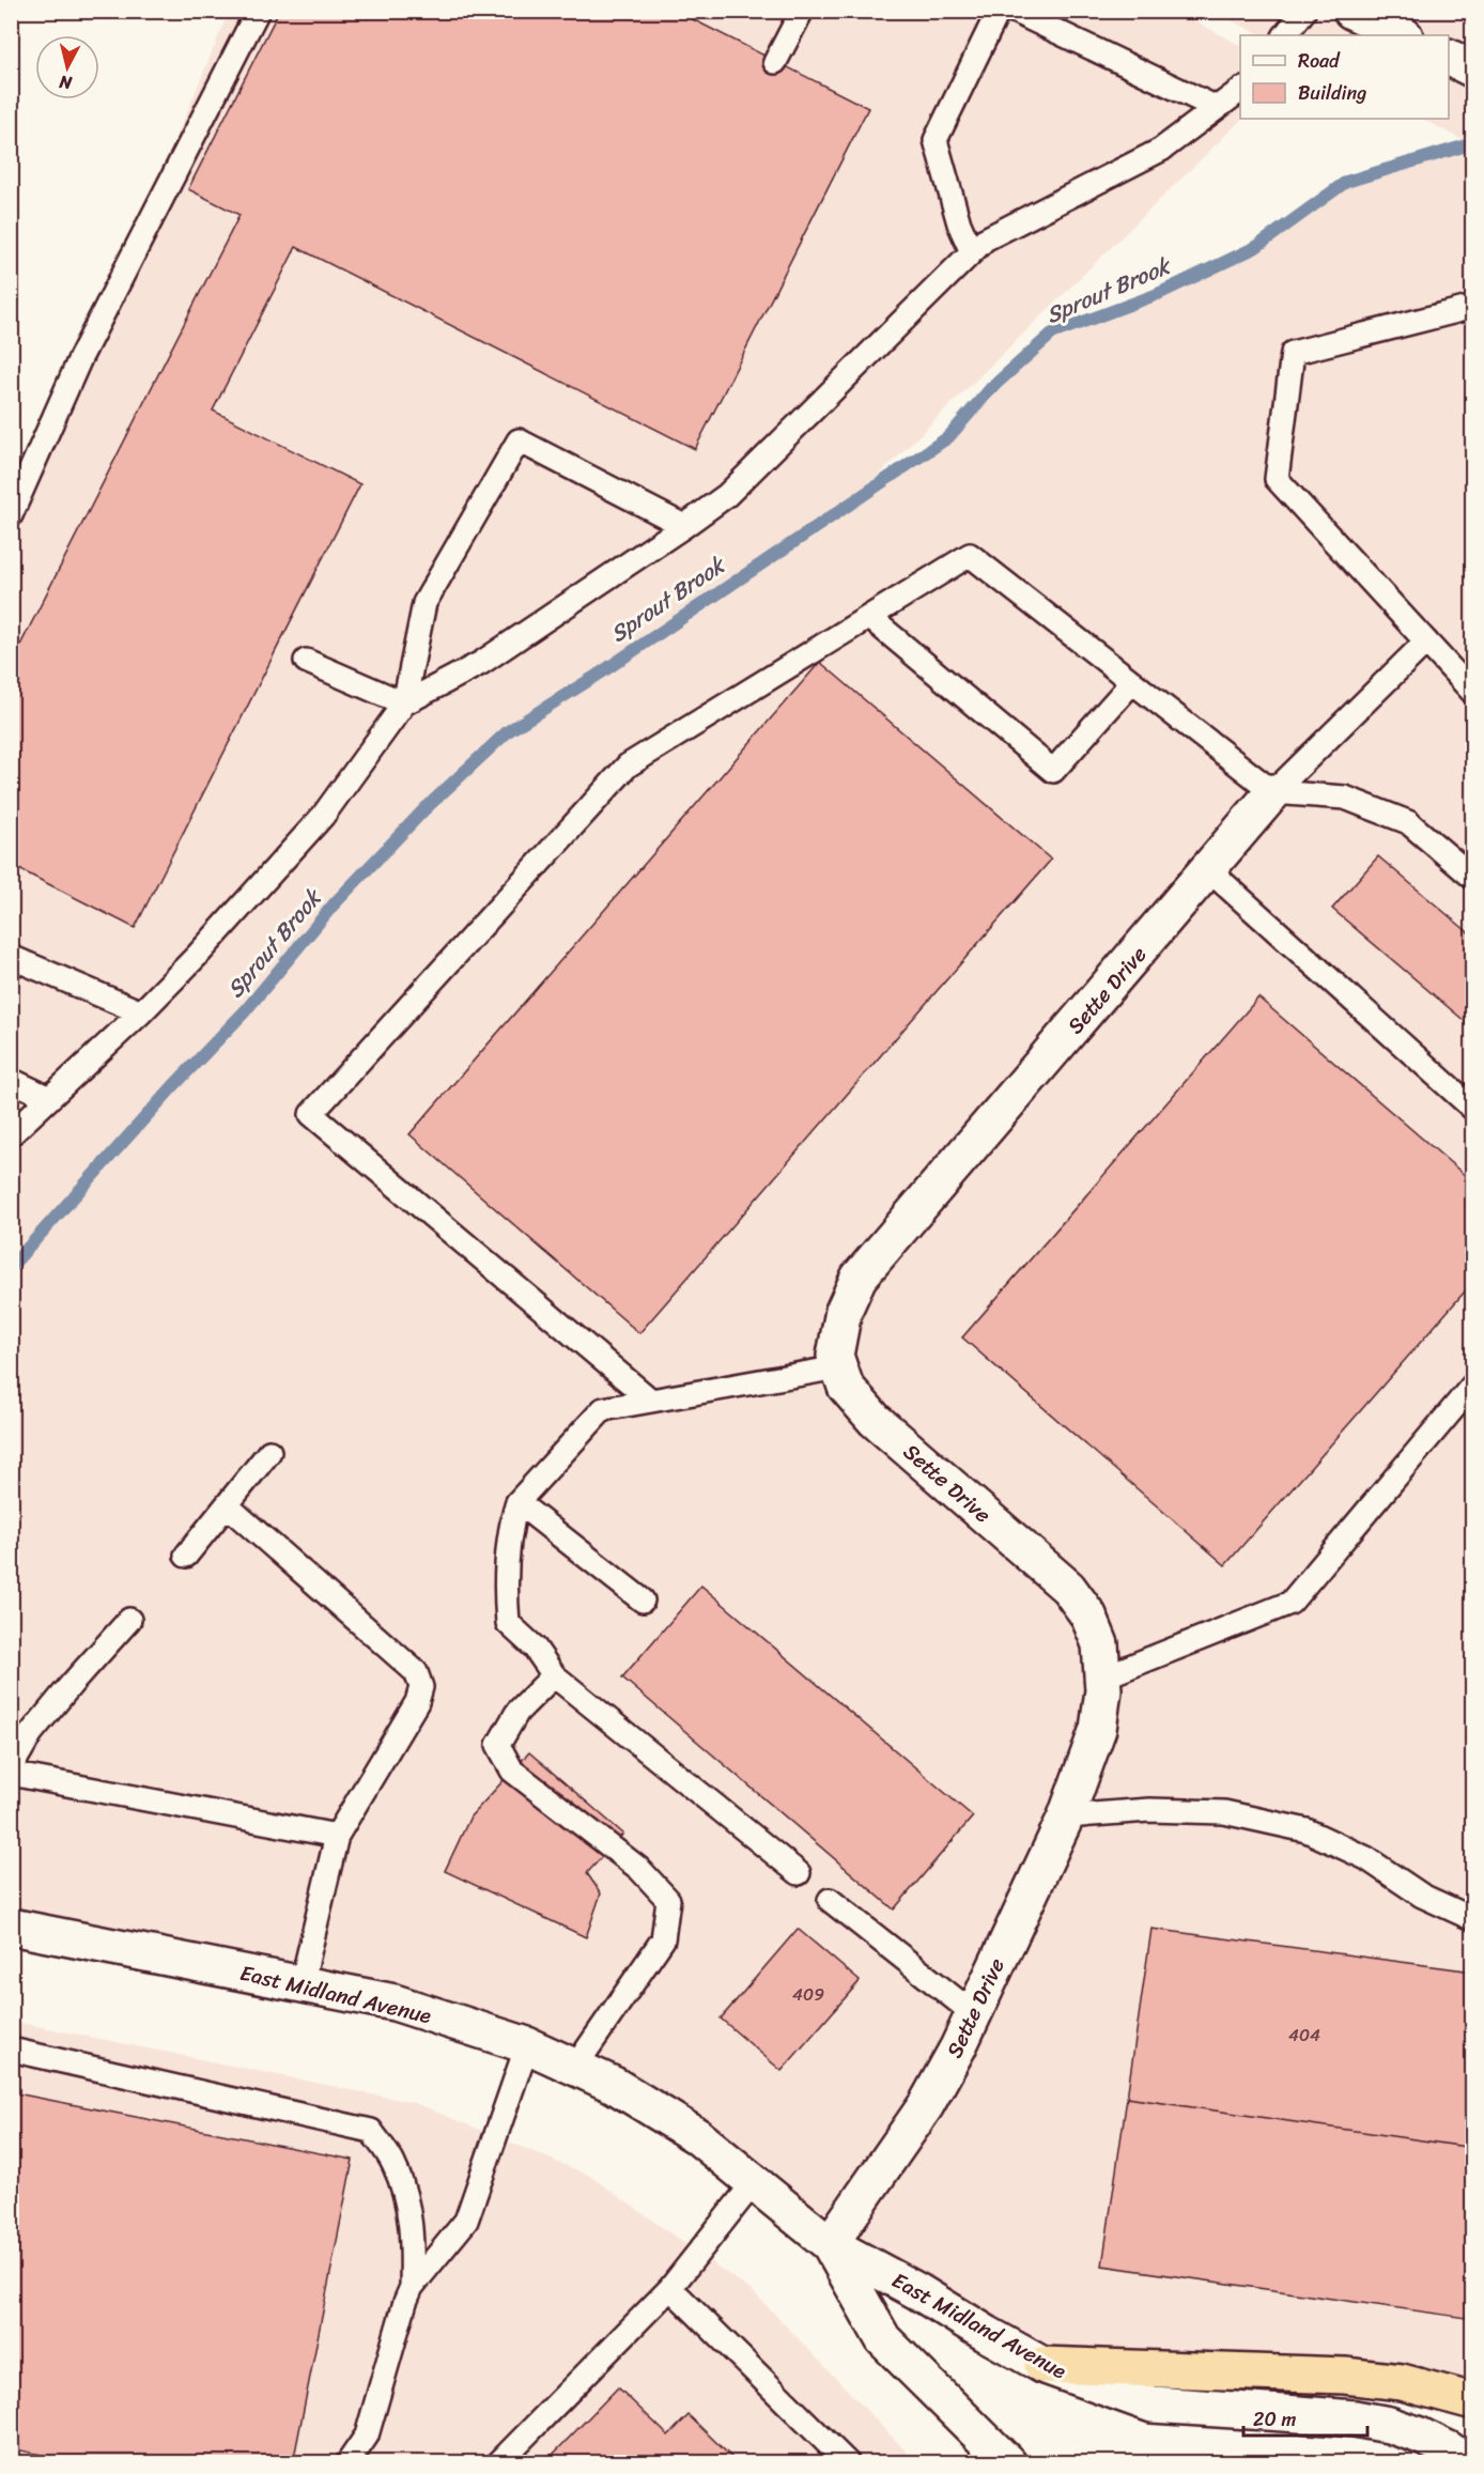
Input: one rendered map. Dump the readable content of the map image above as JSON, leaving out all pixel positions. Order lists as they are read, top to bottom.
{
  "streets": {
    "street": ["Sette Drive", "East Midland Avenue"]
  },
  "crossings": [
    ["Sette Drive", "East Midland Avenue"]
  ],
  "water": ["Sprout Brook"],
  "house_numbers": ["409", "404"],
  "legend": ["Road", "Building"],
  "scale_bar": "20 m",
  "north": "bottom"
}
